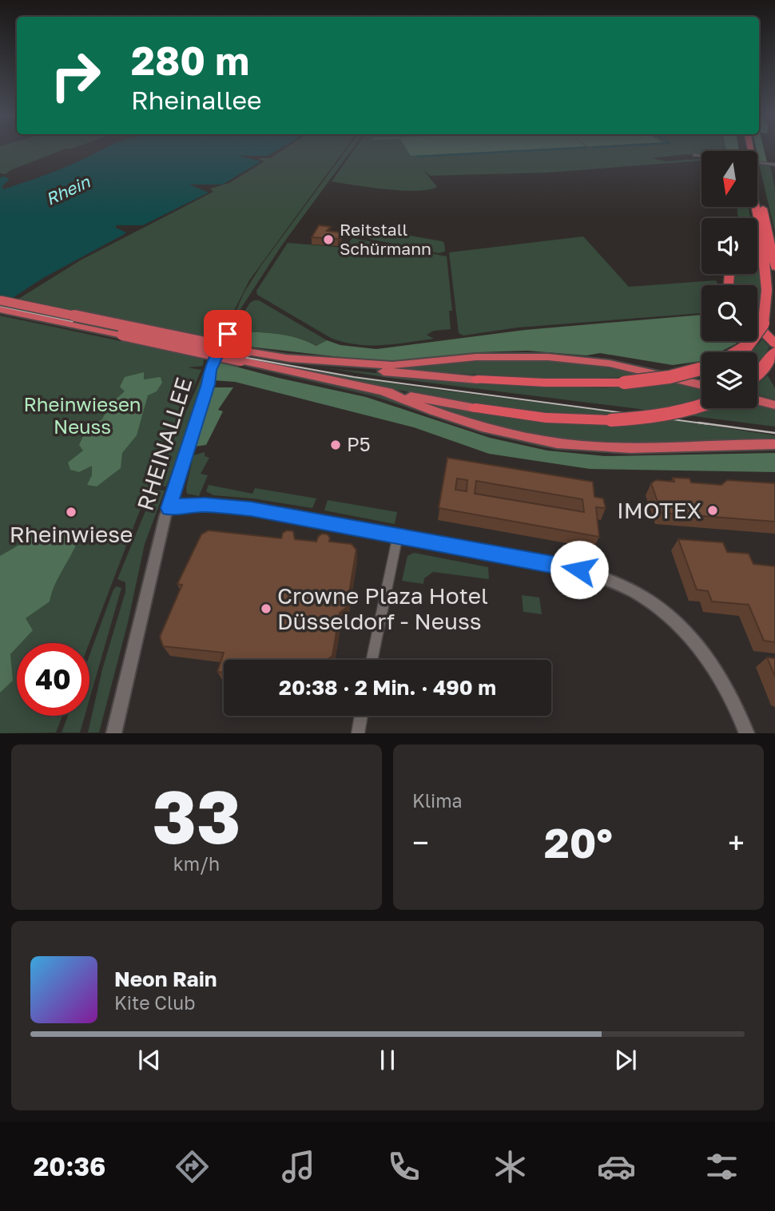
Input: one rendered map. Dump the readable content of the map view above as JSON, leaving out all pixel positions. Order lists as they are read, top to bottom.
{
  "streets": {
    "street": ["RHEINALLEE"]
  },
  "water": ["Rhein"],
  "parks": ["Rheinwiesen Neuss"],
  "places": [
    "Reitstall Schürmann",
    "P5",
    "IMOTEX",
    "Rheinwiese",
    "Crowne Plaza Hotel Düsseldorf - Neuss"
  ],
  "north": "bottom",
  "page": {
    "turn": ["280 m", "Rheinallee"],
    "limit": "40",
    "trip": "20:38 · 2 Min. · 490 m",
    "tile": [
      ["33", "km/h"],
      "Klima"
    ],
    "heat": ["−", "20°", "+"],
    "song": ["Neon Rain", "Kite Club"],
    "tabs": "20:36"
  }
}
